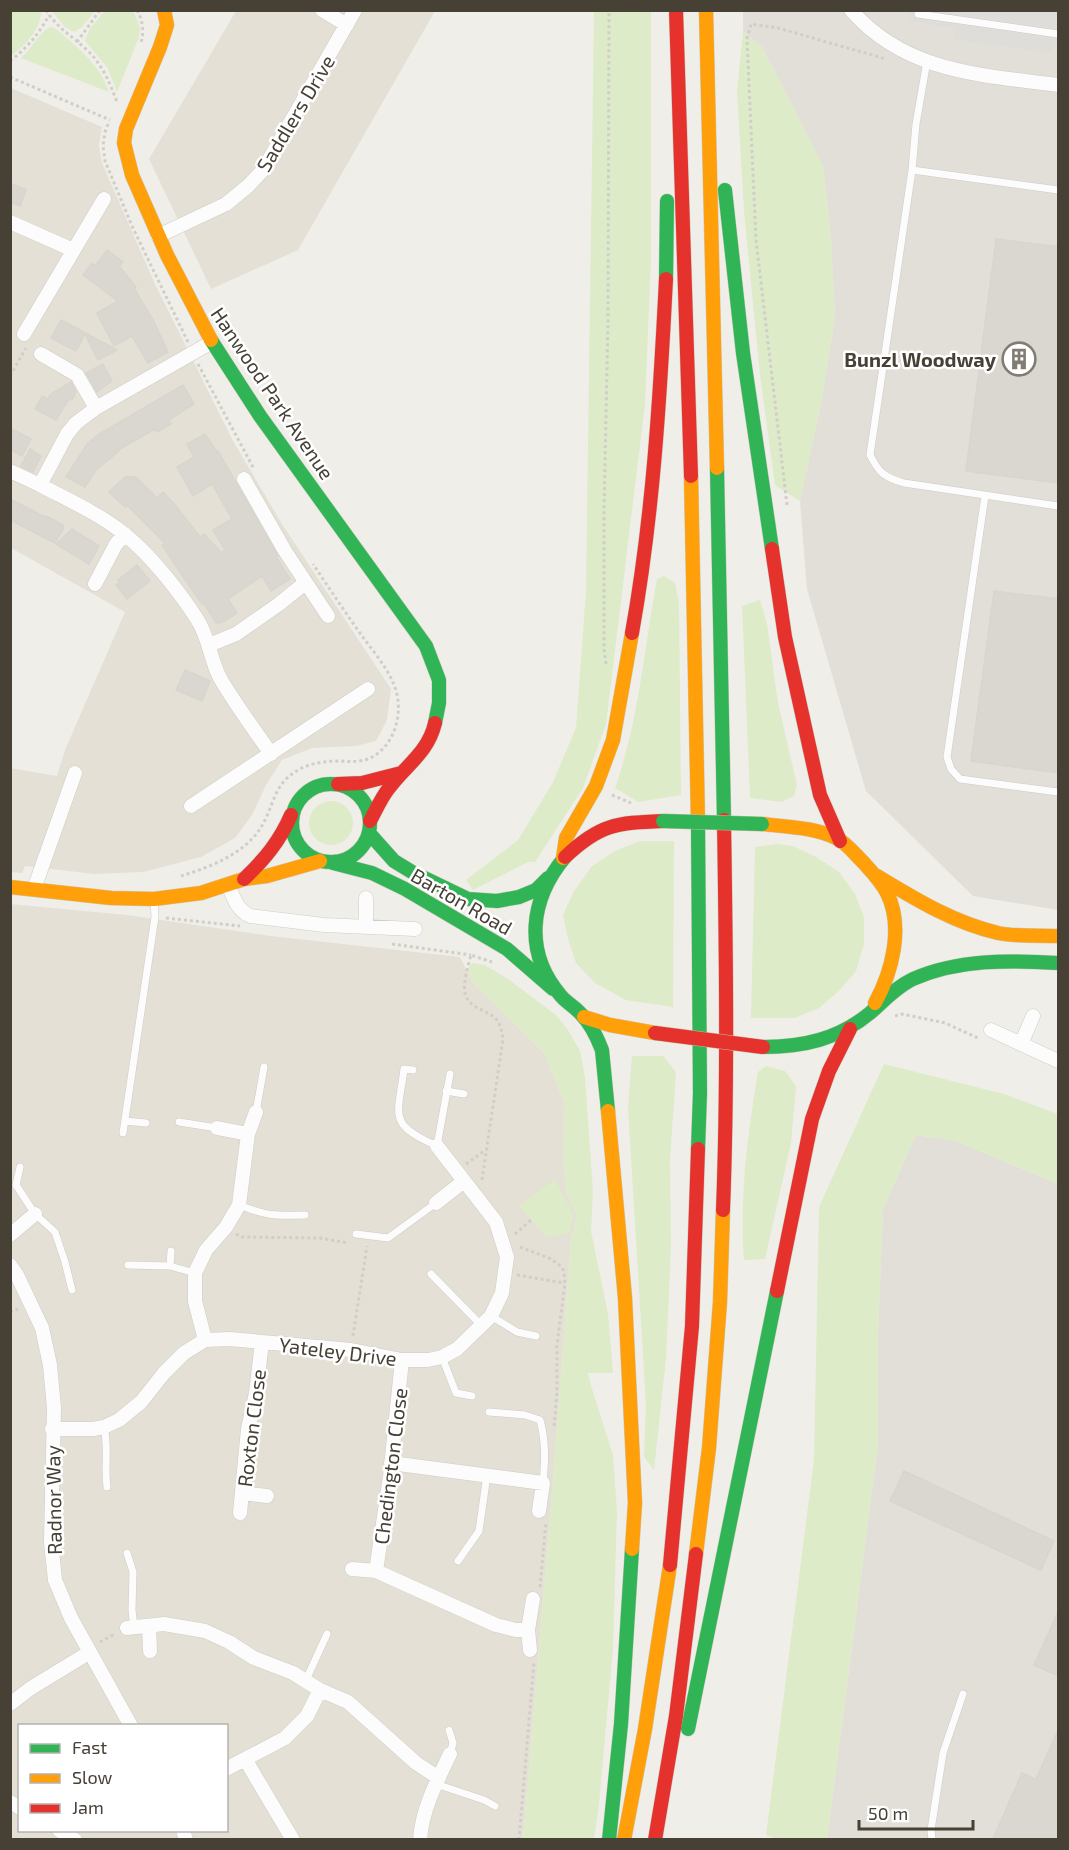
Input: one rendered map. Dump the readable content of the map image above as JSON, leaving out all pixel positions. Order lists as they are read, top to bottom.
{
  "streets": {
    "main road": ["Hanwood Park Avenue", "Barton Road"],
    "street": [
      "Saddlers Drive",
      "Yateley Drive",
      "Roxton Close",
      "Chedington Close",
      "Radnor Way"
    ]
  },
  "crossings": [
    ["Saddlers Drive", "Hanwood Park Avenue"],
    ["Hanwood Park Avenue", "Barton Road"],
    ["Yateley Drive", "Roxton Close"],
    ["Yateley Drive", "Chedington Close"]
  ],
  "places": {
    "building": ["Bunzl Woodway"]
  },
  "legend": ["Fast", "Slow", "Jam"],
  "scale_bar": "50 m"
}
